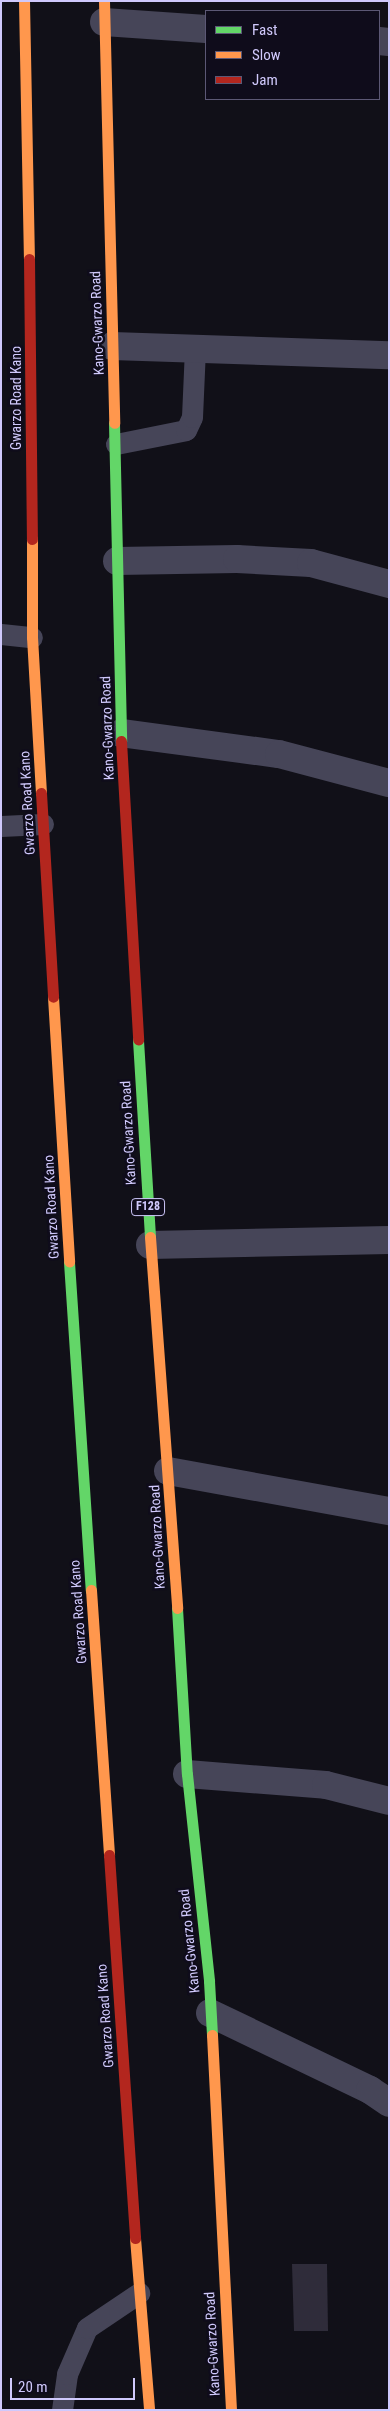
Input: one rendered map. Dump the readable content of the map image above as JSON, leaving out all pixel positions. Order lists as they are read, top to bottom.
{
  "streets": {
    "main road": ["Kano-Gwarzo Road", "Gwarzo Road Kano", "F128"]
  },
  "legend": ["Fast", "Slow", "Jam"],
  "scale_bar": "20 m"
}
